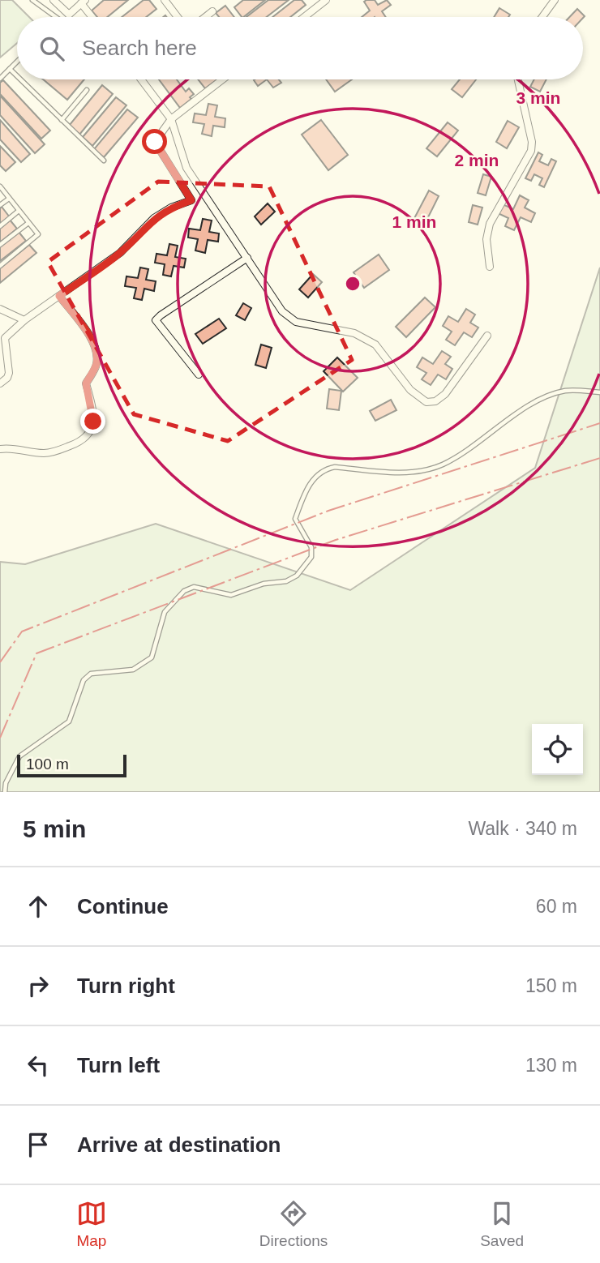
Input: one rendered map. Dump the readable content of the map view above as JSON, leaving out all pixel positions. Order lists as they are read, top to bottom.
{
  "scale_bar": "100 m",
  "page": {
    "search": "Search here",
    "scale": "100 m",
    "heading": ["5 min", "Walk · 340 m"],
    "list": [
      ["Continue", "60 m"],
      ["Turn right", "150 m"],
      ["Turn left", "130 m"],
      "Arrive at destination"
    ],
    "nav": ["Map", "Directions", "Saved"]
  },
  "rings": ["3 min", "2 min", "1 min"]
}
